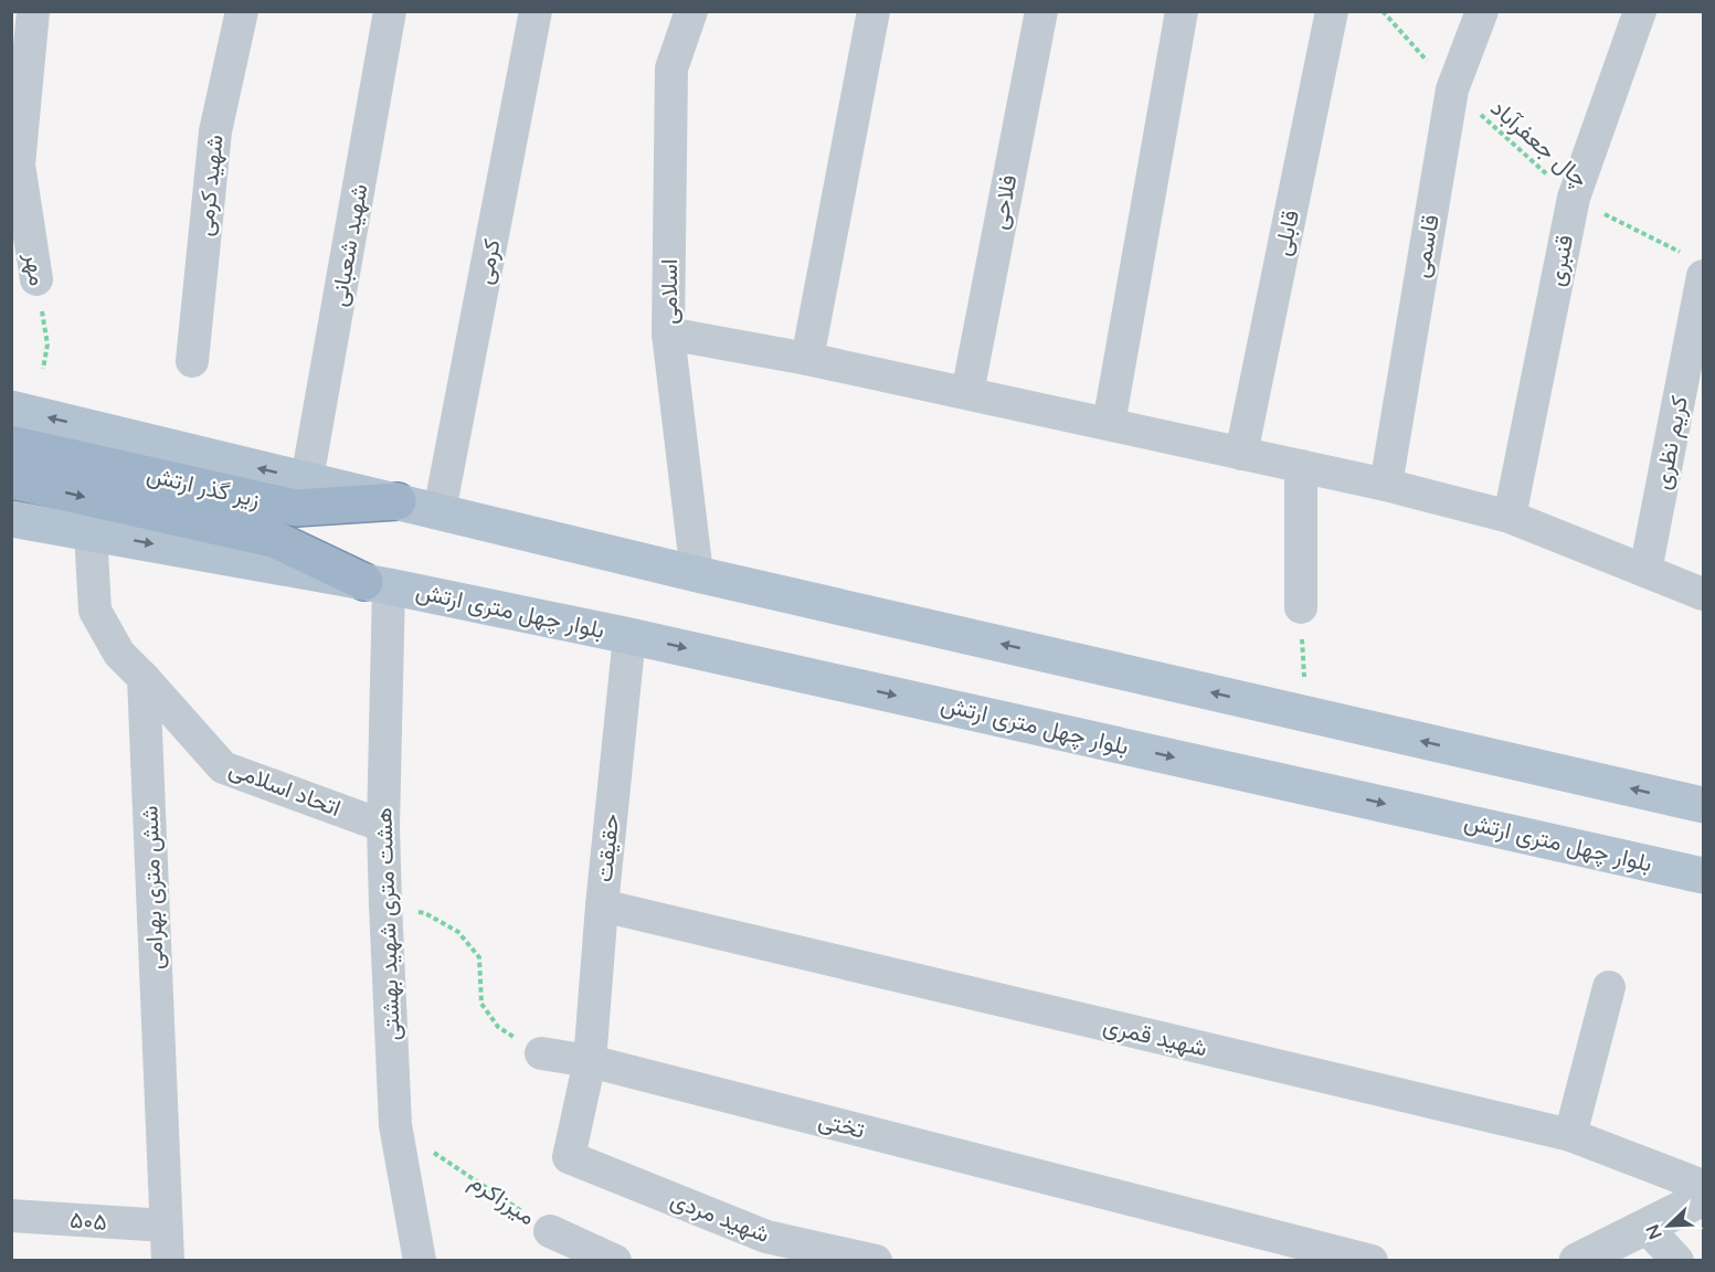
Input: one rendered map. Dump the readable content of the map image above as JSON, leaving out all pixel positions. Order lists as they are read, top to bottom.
{
  "streets": {
    "highway": ["زیر گذر ارتش"],
    "main road": ["بلوار چهل متری ارتش"],
    "street": [
      "شهید کرمی",
      "فلاحی",
      "قابلی",
      "شهید شعبانی",
      "قاسمی",
      "قنبری",
      "کرمی",
      "مهر",
      "اسلامی",
      "کریم نظری",
      "اتحاد اسلامی",
      "حقیقت",
      "شش متری بهرامی",
      "هشت متری شهید بهشتی",
      "شهید قمری",
      "تختی",
      "میرزاکرم",
      "شهید مردی",
      "۵۰۵"
    ],
    "path": ["چال جعفرآباد"]
  },
  "crossings": [
    ["چال جعفرآباد", "قاسمی"],
    ["چال جعفرآباد", "قنبری"],
    ["چال جعفرآباد", "کریم نظری"],
    ["زیر گذر ارتش", "بلوار چهل متری ارتش"],
    ["زیر گذر ارتش", "هشت متری شهید بهشتی"],
    ["بلوار چهل متری ارتش", "حقیقت"],
    ["بلوار چهل متری ارتش", "هشت متری شهید بهشتی"],
    ["اتحاد اسلامی", "شش متری بهرامی"],
    ["اتحاد اسلامی", "هشت متری شهید بهشتی"],
    ["حقیقت", "شهید قمری"],
    ["حقیقت", "تختی"],
    ["حقیقت", "شهید مردی"],
    ["شش متری بهرامی", "۵۰۵"],
    ["هشت متری شهید بهشتی", "میرزاکرم"]
  ],
  "north": "bottom left"
}
